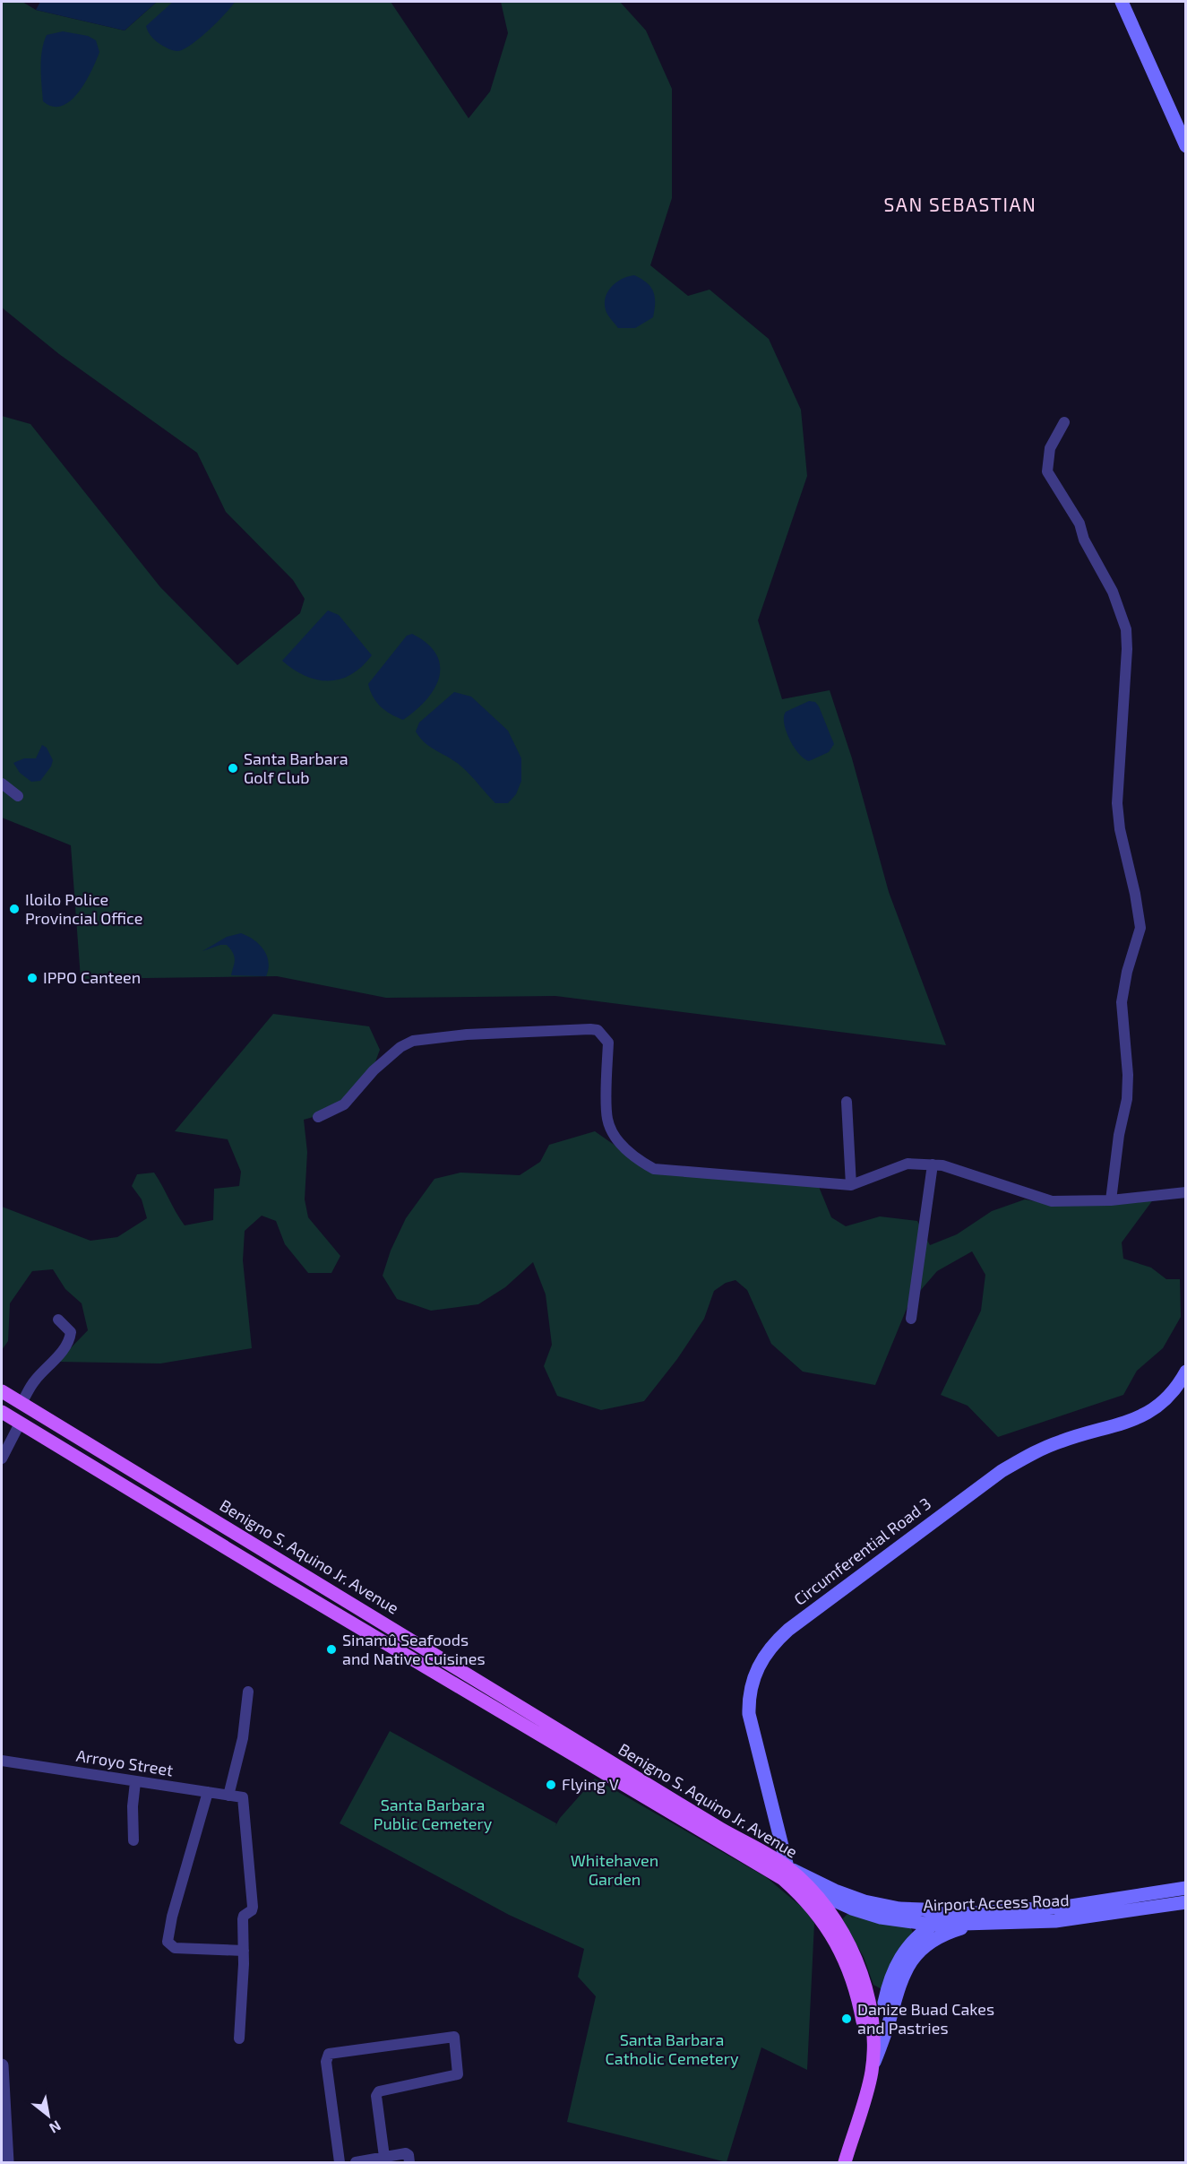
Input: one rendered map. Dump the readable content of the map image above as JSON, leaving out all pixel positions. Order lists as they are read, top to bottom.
{
  "streets": {
    "main road": ["Circumferential Road 3", "Benigno S. Aquino Jr. Avenue", "Airport Access Road"],
    "street": ["Arroyo Street"]
  },
  "crossings": [
    ["Circumferential Road 3", "Benigno S. Aquino Jr. Avenue"],
    ["Circumferential Road 3", "Airport Access Road"],
    ["Benigno S. Aquino Jr. Avenue", "Airport Access Road"]
  ],
  "districts": ["SAN SEBASTIAN"],
  "parks": ["Santa Barbara Public Cemetery", "Whitehaven Garden", "Santa Barbara Catholic Cemetery"],
  "places": [
    "Santa Barbara Golf Club",
    "Iloilo Police Provincial Office",
    "IPPO Canteen",
    "Sinamû Seafoods and Native Cuisines",
    "Flying V",
    "Danize Buad Cakes and Pastries"
  ],
  "north": "bottom right"
}
